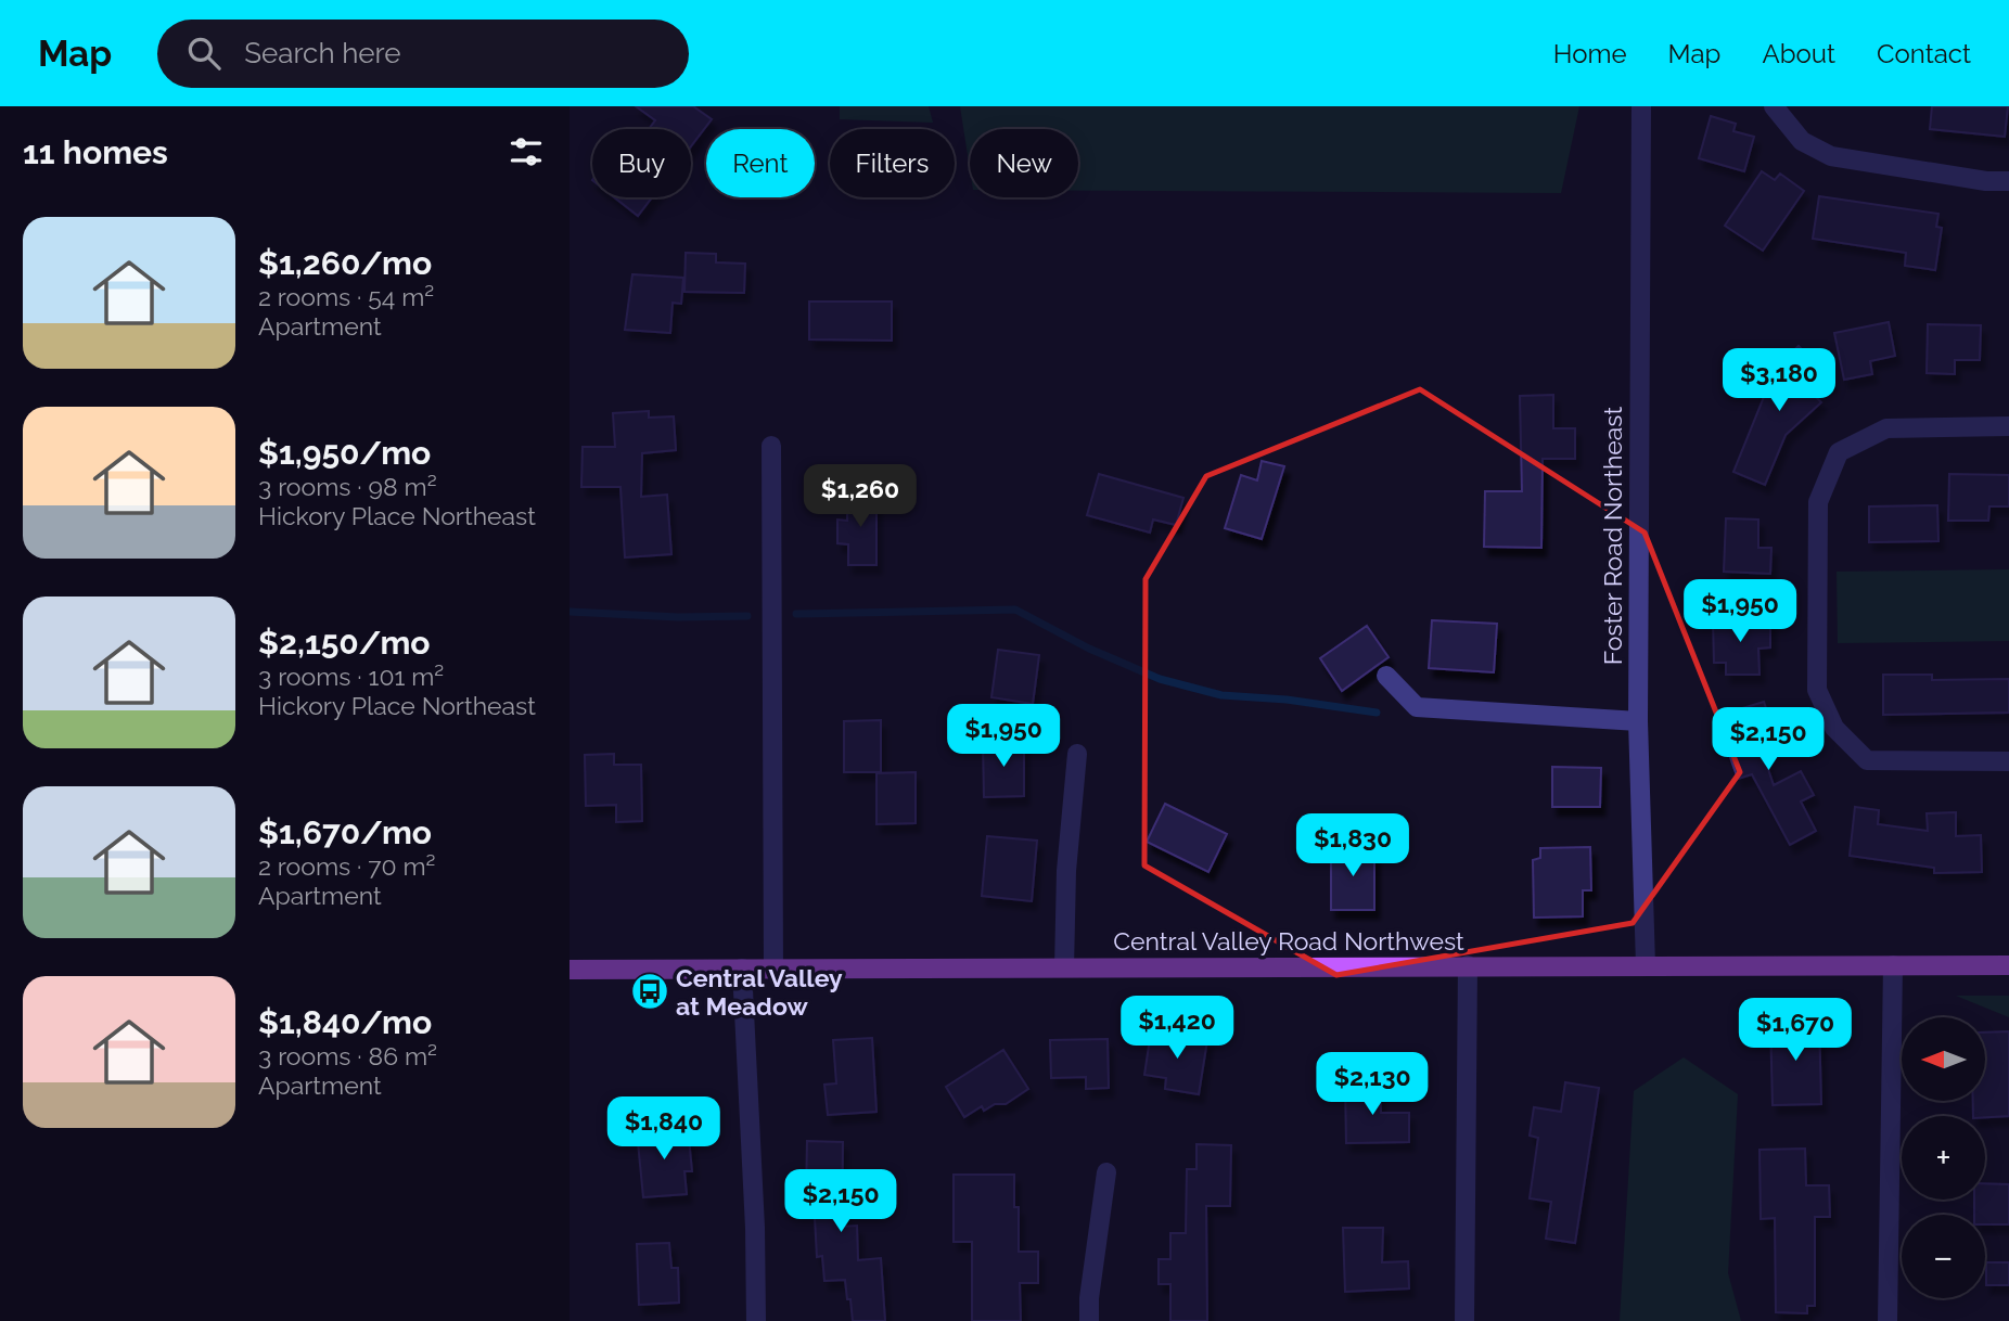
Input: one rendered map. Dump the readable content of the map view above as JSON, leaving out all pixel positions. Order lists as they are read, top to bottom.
{
  "streets": {
    "main road": ["Central Valley Road Northwest"],
    "street": ["Foster Road Northeast"]
  },
  "crossings": [
    ["Foster Road Northeast", "Central Valley Road Northwest"]
  ],
  "places": {
    "bus stop": ["Central Valley at Meadow"]
  },
  "north": "left",
  "page": {
    "header": "Map",
    "search": "Search here",
    "nav": [
      "Home",
      "Map",
      "About",
      "Contact"
    ],
    "heading": "11 homes",
    "chip": [
      "Buy",
      "Rent",
      "Filters",
      "New"
    ],
    "list": [
      {
        "name": "$1,260/mo",
        "note": "2 rooms · 54 m² · Apartment"
      },
      {
        "name": "$1,950/mo",
        "note": "3 rooms · 98 m² · Hickory Place Northeast"
      },
      {
        "name": "$2,150/mo",
        "note": "3 rooms · 101 m² · Hickory Place Northeast"
      },
      {
        "name": "$1,670/mo",
        "note": "2 rooms · 70 m² · Apartment"
      },
      {
        "name": "$1,840/mo",
        "note": "3 rooms · 86 m² · Apartment"
      }
    ],
    "price": [
      "$3,180",
      "$1,260",
      "$1,950",
      "$1,950",
      "$2,150",
      "$1,830",
      "$1,420",
      "$1,670",
      "$2,130",
      "$1,840",
      "$2,150"
    ],
    "map_buttons": ["+", "−"]
  }
}
